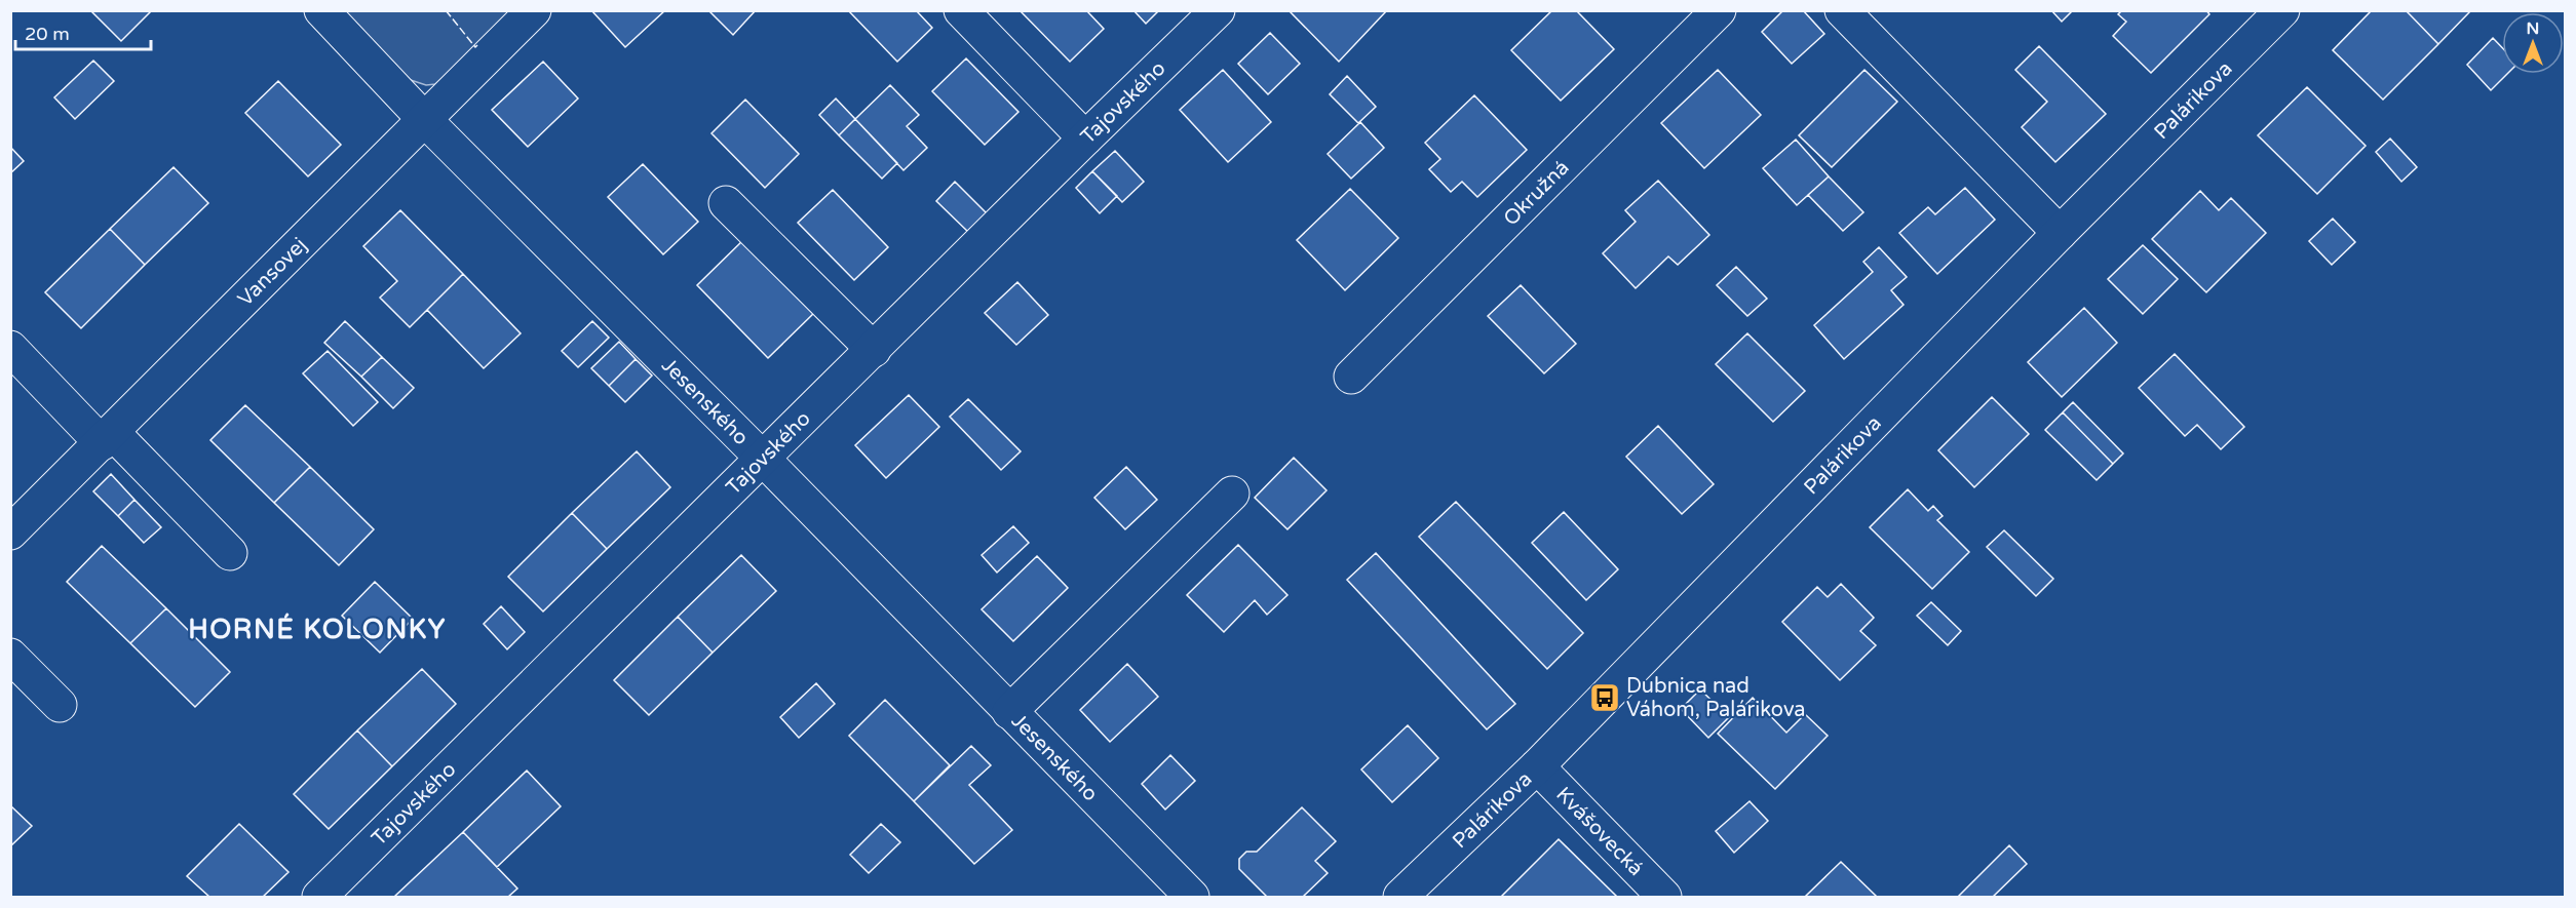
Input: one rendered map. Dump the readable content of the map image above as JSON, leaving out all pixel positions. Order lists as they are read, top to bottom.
{
  "streets": {
    "street": [
      "Palárikova",
      "Tajovského",
      "Okružná",
      "Vansovej",
      "Jesenského",
      "Kvášovecká"
    ]
  },
  "crossings": [
    ["Palárikova", "Kvášovecká"],
    ["Tajovského", "Jesenského"],
    ["Vansovej", "Jesenského"]
  ],
  "districts": ["HORNÉ KOLONKY"],
  "places": {
    "bus stop": ["Dubnica nad Váhom, Palárikova"]
  },
  "scale_bar": "20 m",
  "north": "top"
}
